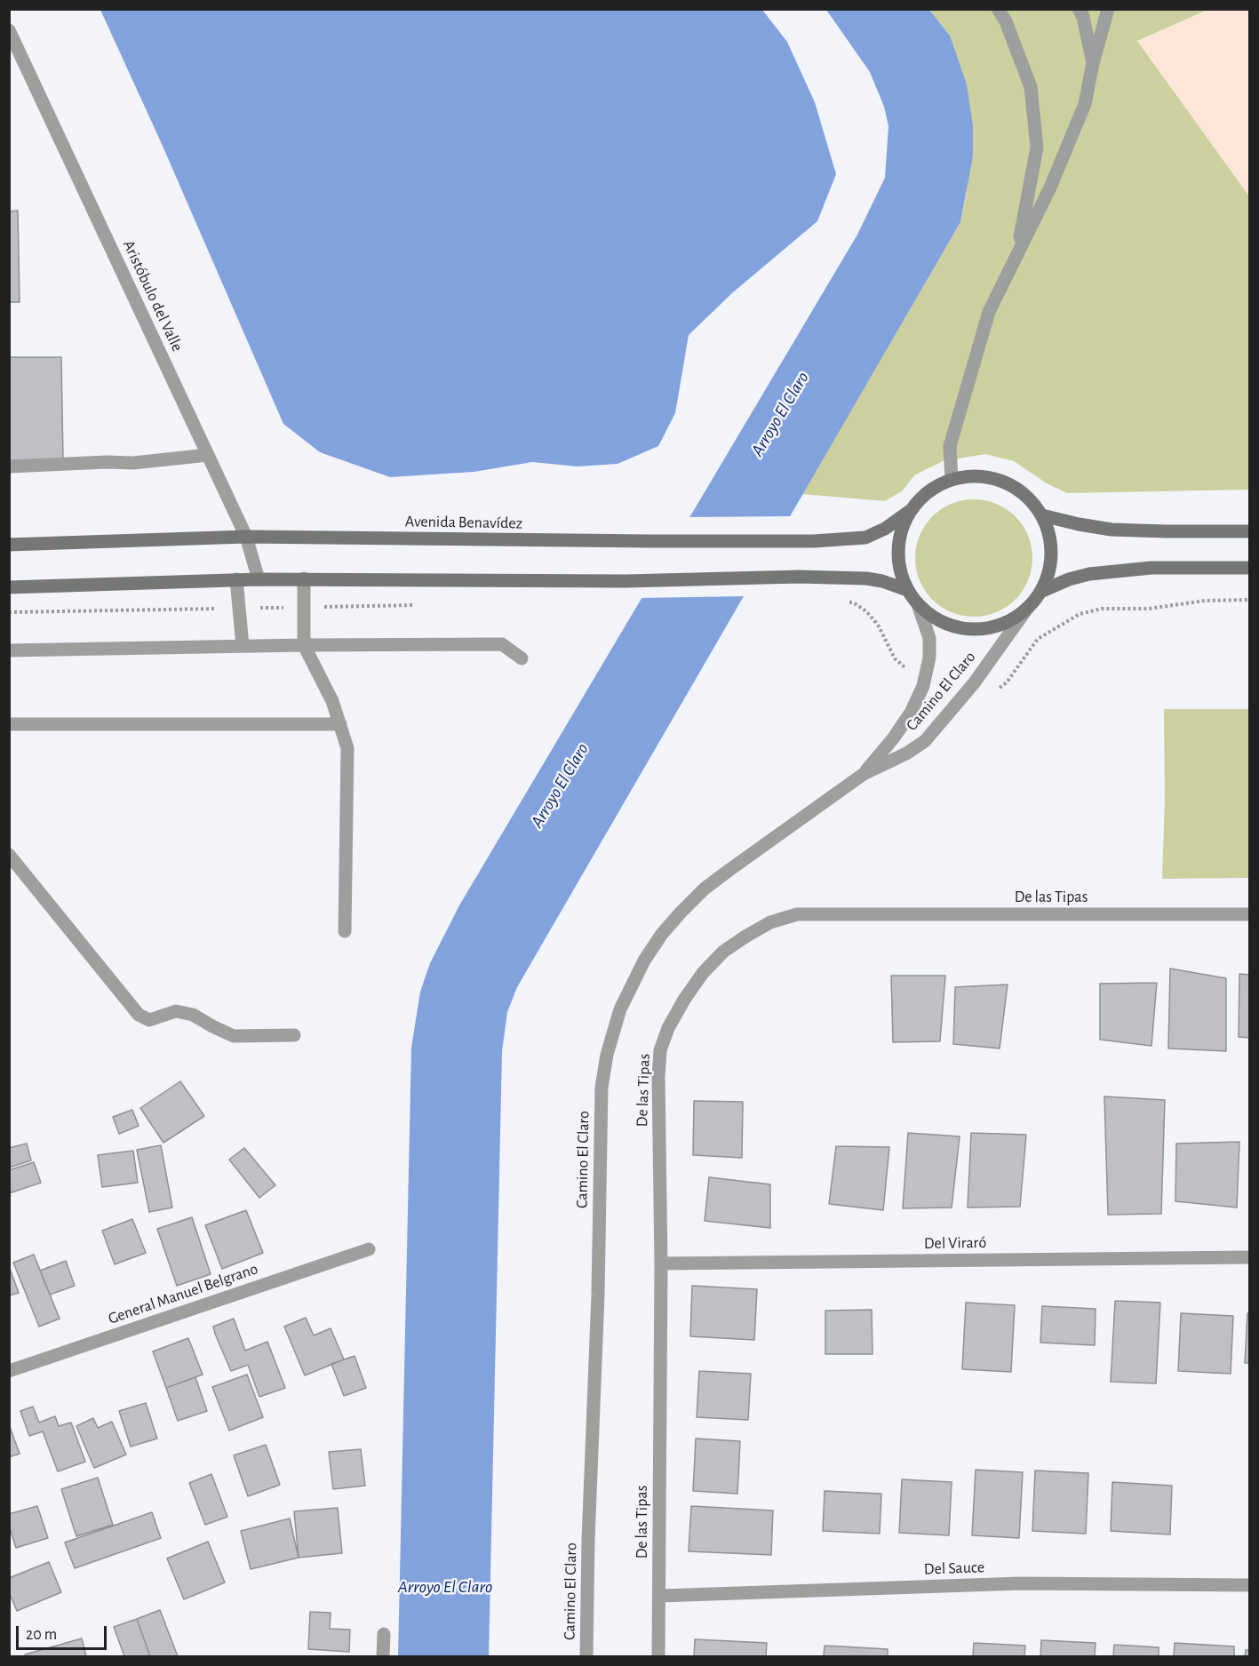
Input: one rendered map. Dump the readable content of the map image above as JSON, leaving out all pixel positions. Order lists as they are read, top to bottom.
{
  "streets": {
    "main road": ["Avenida Benavídez"],
    "street": [
      "Aristóbulo del Valle",
      "Camino El Claro",
      "De las Tipas",
      "Del Viraró",
      "General Manuel Belgrano",
      "Del Sauce"
    ]
  },
  "crossings": [
    ["Aristóbulo del Valle", "Avenida Benavídez"],
    ["Avenida Benavídez", "Camino El Claro"],
    ["De las Tipas", "Del Viraró"],
    ["De las Tipas", "Del Sauce"]
  ],
  "water": ["Arroyo El Claro"],
  "scale_bar": "20 m"
}
